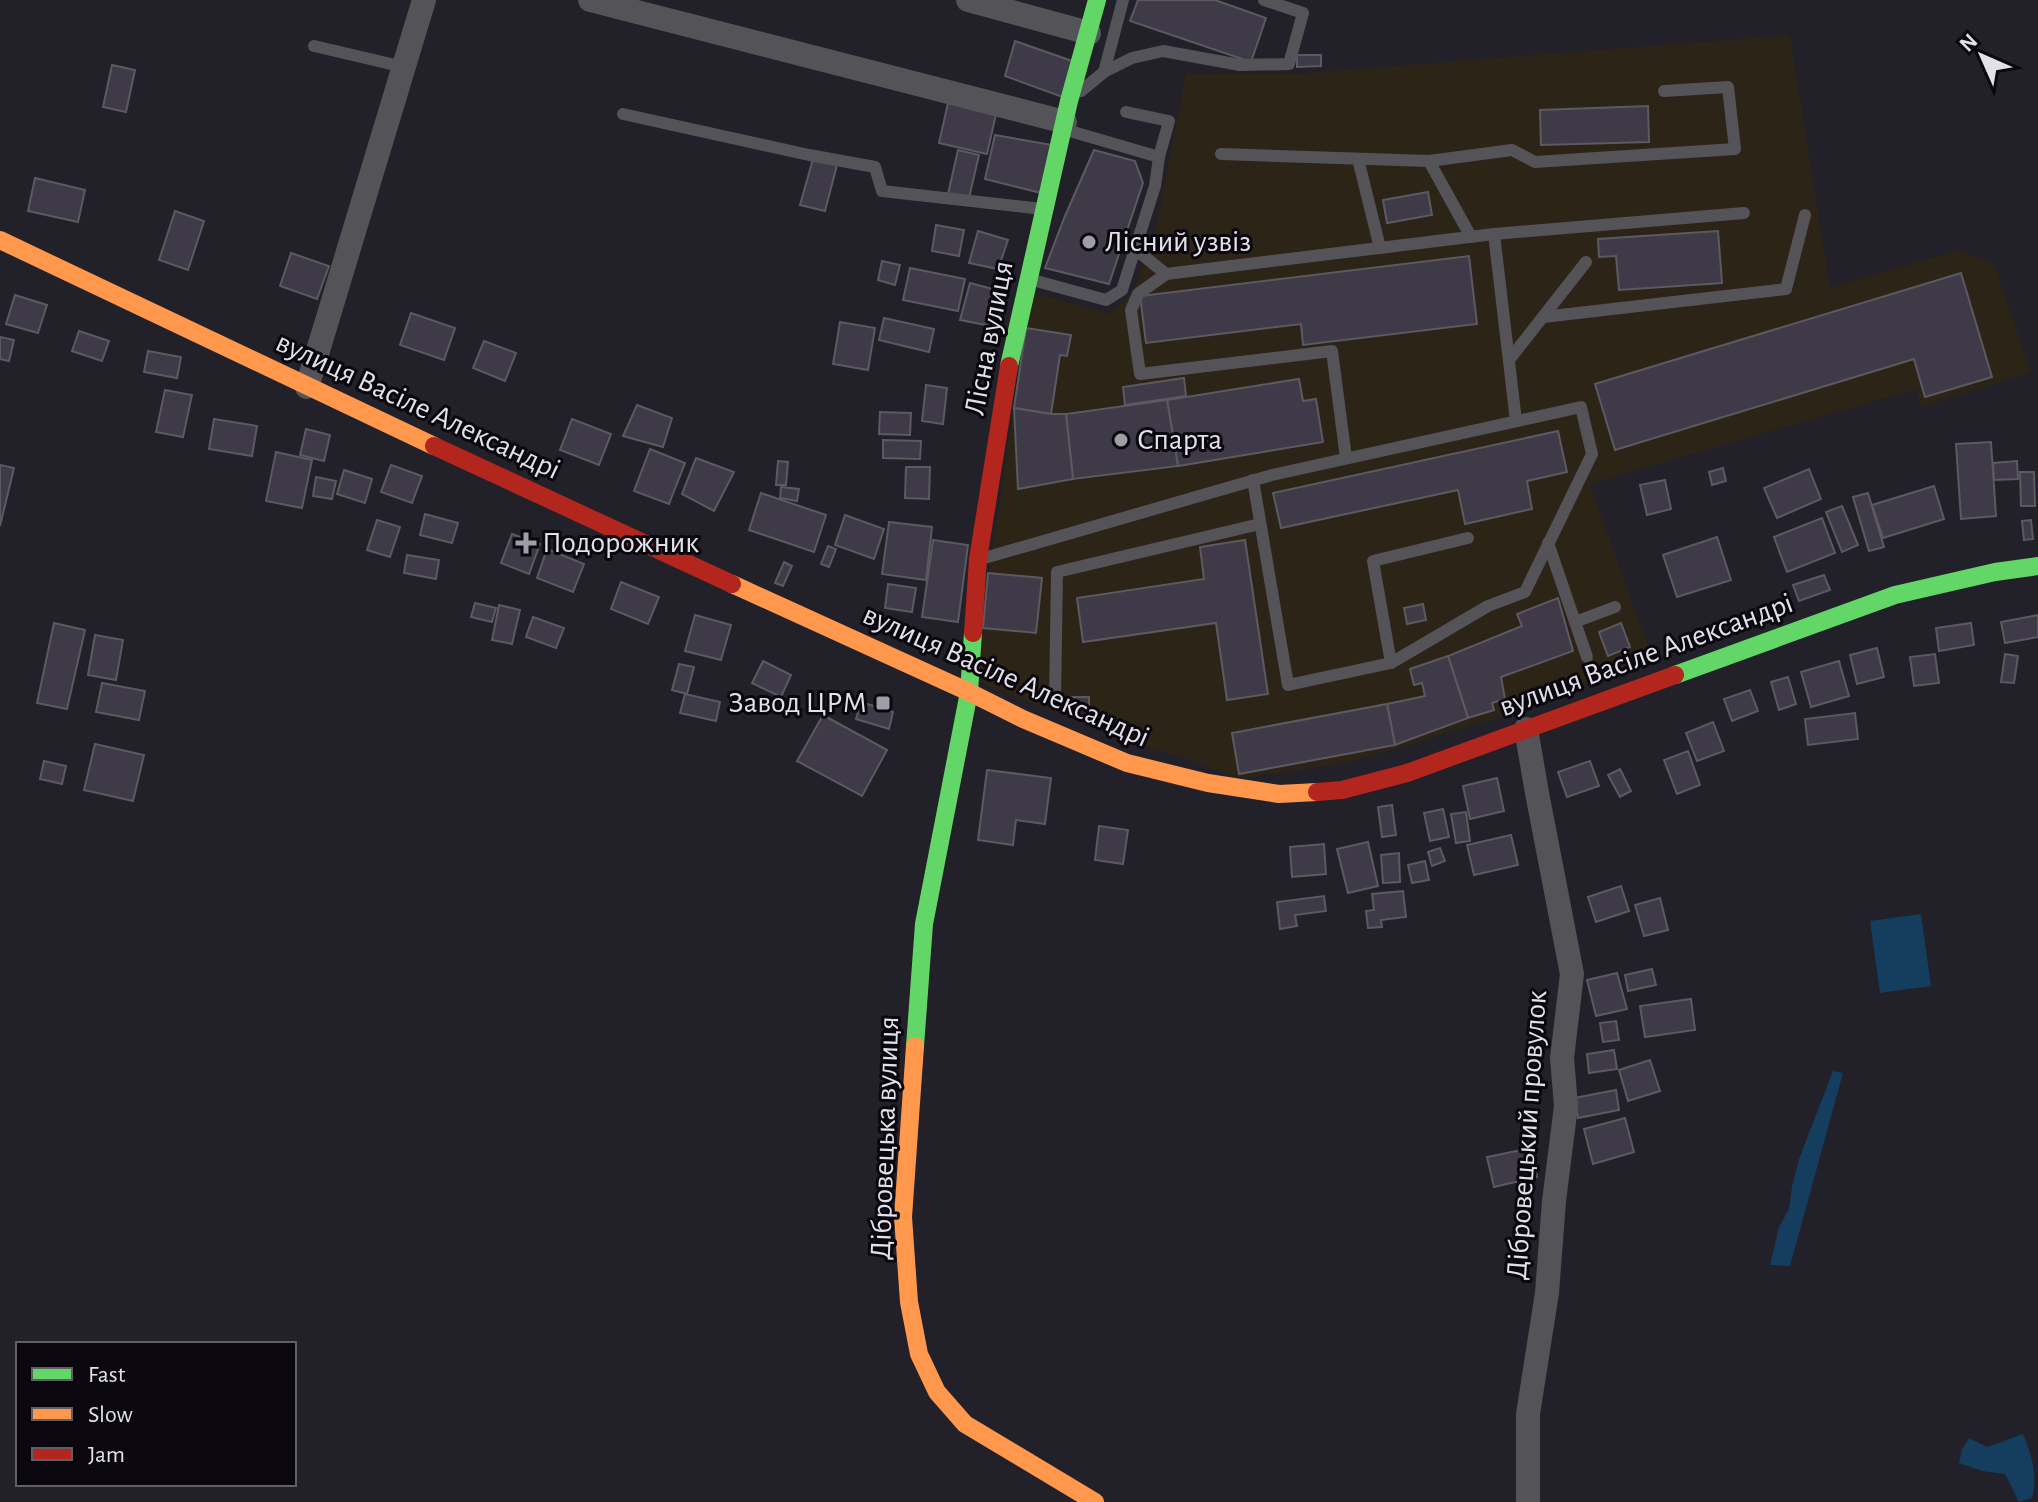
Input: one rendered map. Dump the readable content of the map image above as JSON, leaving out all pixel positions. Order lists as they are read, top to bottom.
{
  "streets": {
    "main road": ["Лісна вулиця", "вулиця Васіле Александрі", "Дібровецька вулиця"],
    "street": ["Дібровецький провулок"]
  },
  "crossings": [
    ["Лісна вулиця", "вулиця Васіле Александрі"],
    ["Лісна вулиця", "Дібровецька вулиця"],
    ["вулиця Васіле Александрі", "Дібровецький провулок"],
    ["вулиця Васіле Александрі", "Дібровецька вулиця"]
  ],
  "places": {
    "other": ["Лісний узвіз", "Спарта"],
    "health": ["Подорожник"],
    "transit": ["Завод ЦРМ"]
  },
  "legend": ["Fast", "Slow", "Jam"],
  "north": "top left"
}
